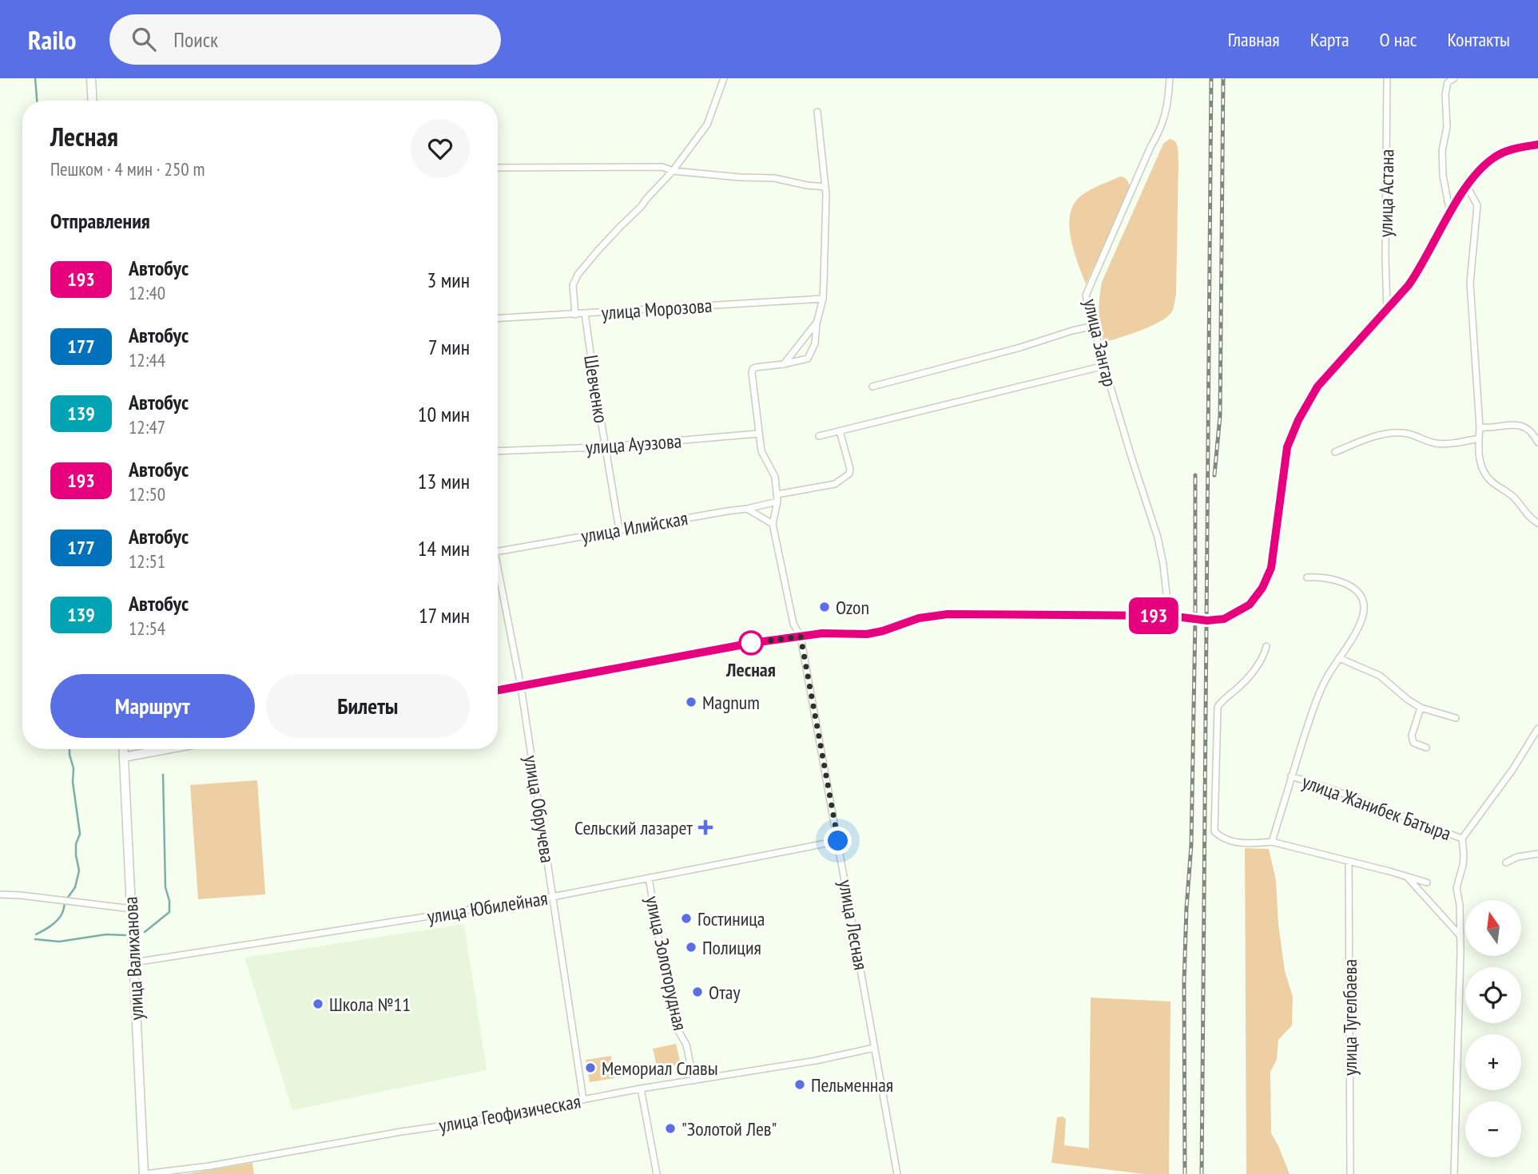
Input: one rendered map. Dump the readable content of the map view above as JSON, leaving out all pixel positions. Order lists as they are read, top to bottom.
{
  "streets": {
    "main road": ["улица Валиханова"],
    "street": [
      "улица Астана",
      "улица Морозова",
      "улица Зангар",
      "Шевченко",
      "улица Ауэзова",
      "улица Илийская",
      "улица Жанибек Батыра",
      "улица Обручева",
      "улица Юбилейная",
      "улица Лесная",
      "улица Золоторудная",
      "улица Тугелбаева",
      "улица Геофизическая"
    ]
  },
  "crossings": [
    ["улица Морозова", "Шевченко"],
    ["Шевченко", "улица Ауэзова"],
    ["Шевченко", "улица Илийская"],
    ["улица Ауэзова", "улица Лесная"],
    ["улица Илийская", "улица Лесная"],
    ["улица Обручева", "улица Юбилейная"],
    ["улица Обручева", "улица Геофизическая"],
    ["улица Юбилейная", "улица Лесная"],
    ["улица Юбилейная", "улица Валиханова"],
    ["улица Юбилейная", "улица Золоторудная"],
    ["улица Лесная", "улица Геофизическая"],
    ["улица Валиханова", "улица Геофизическая"],
    ["улица Золоторудная", "улица Геофизическая"]
  ],
  "places": {
    "other": [
      "Ozon",
      "Лесная",
      "Magnum",
      "Гостиница",
      "Полиция",
      "Отау",
      "Школа №11",
      "Мемориал Славы",
      "Пельменная",
      "\"Золотой Лев\""
    ],
    "health": ["Сельский лазарет"]
  },
  "lines": ["bus line 193"],
  "north": "top",
  "page": {
    "header": "Railo",
    "search": "Поиск",
    "nav": [
      "Главная",
      "Карта",
      "О нас",
      "Контакты"
    ],
    "on_map": "193",
    "heading": [
      ["Лесная", "Пешком · 4 мин · 250 m"],
      "Отправления"
    ],
    "list": [
      {
        "mark": "193",
        "name": "Автобус",
        "note": "12:40",
        "value": "3 мин"
      },
      {
        "mark": "177",
        "name": "Автобус",
        "note": "12:44",
        "value": "7 мин"
      },
      {
        "mark": "139",
        "name": "Автобус",
        "note": "12:47",
        "value": "10 мин"
      },
      {
        "mark": "193",
        "name": "Автобус",
        "note": "12:50",
        "value": "13 мин"
      },
      {
        "mark": "177",
        "name": "Автобус",
        "note": "12:51",
        "value": "14 мин"
      },
      {
        "mark": "139",
        "name": "Автобус",
        "note": "12:54",
        "value": "17 мин"
      }
    ],
    "buttons": ["Маршрут", "Билеты"],
    "map_buttons": ["+", "−"]
  }
}
